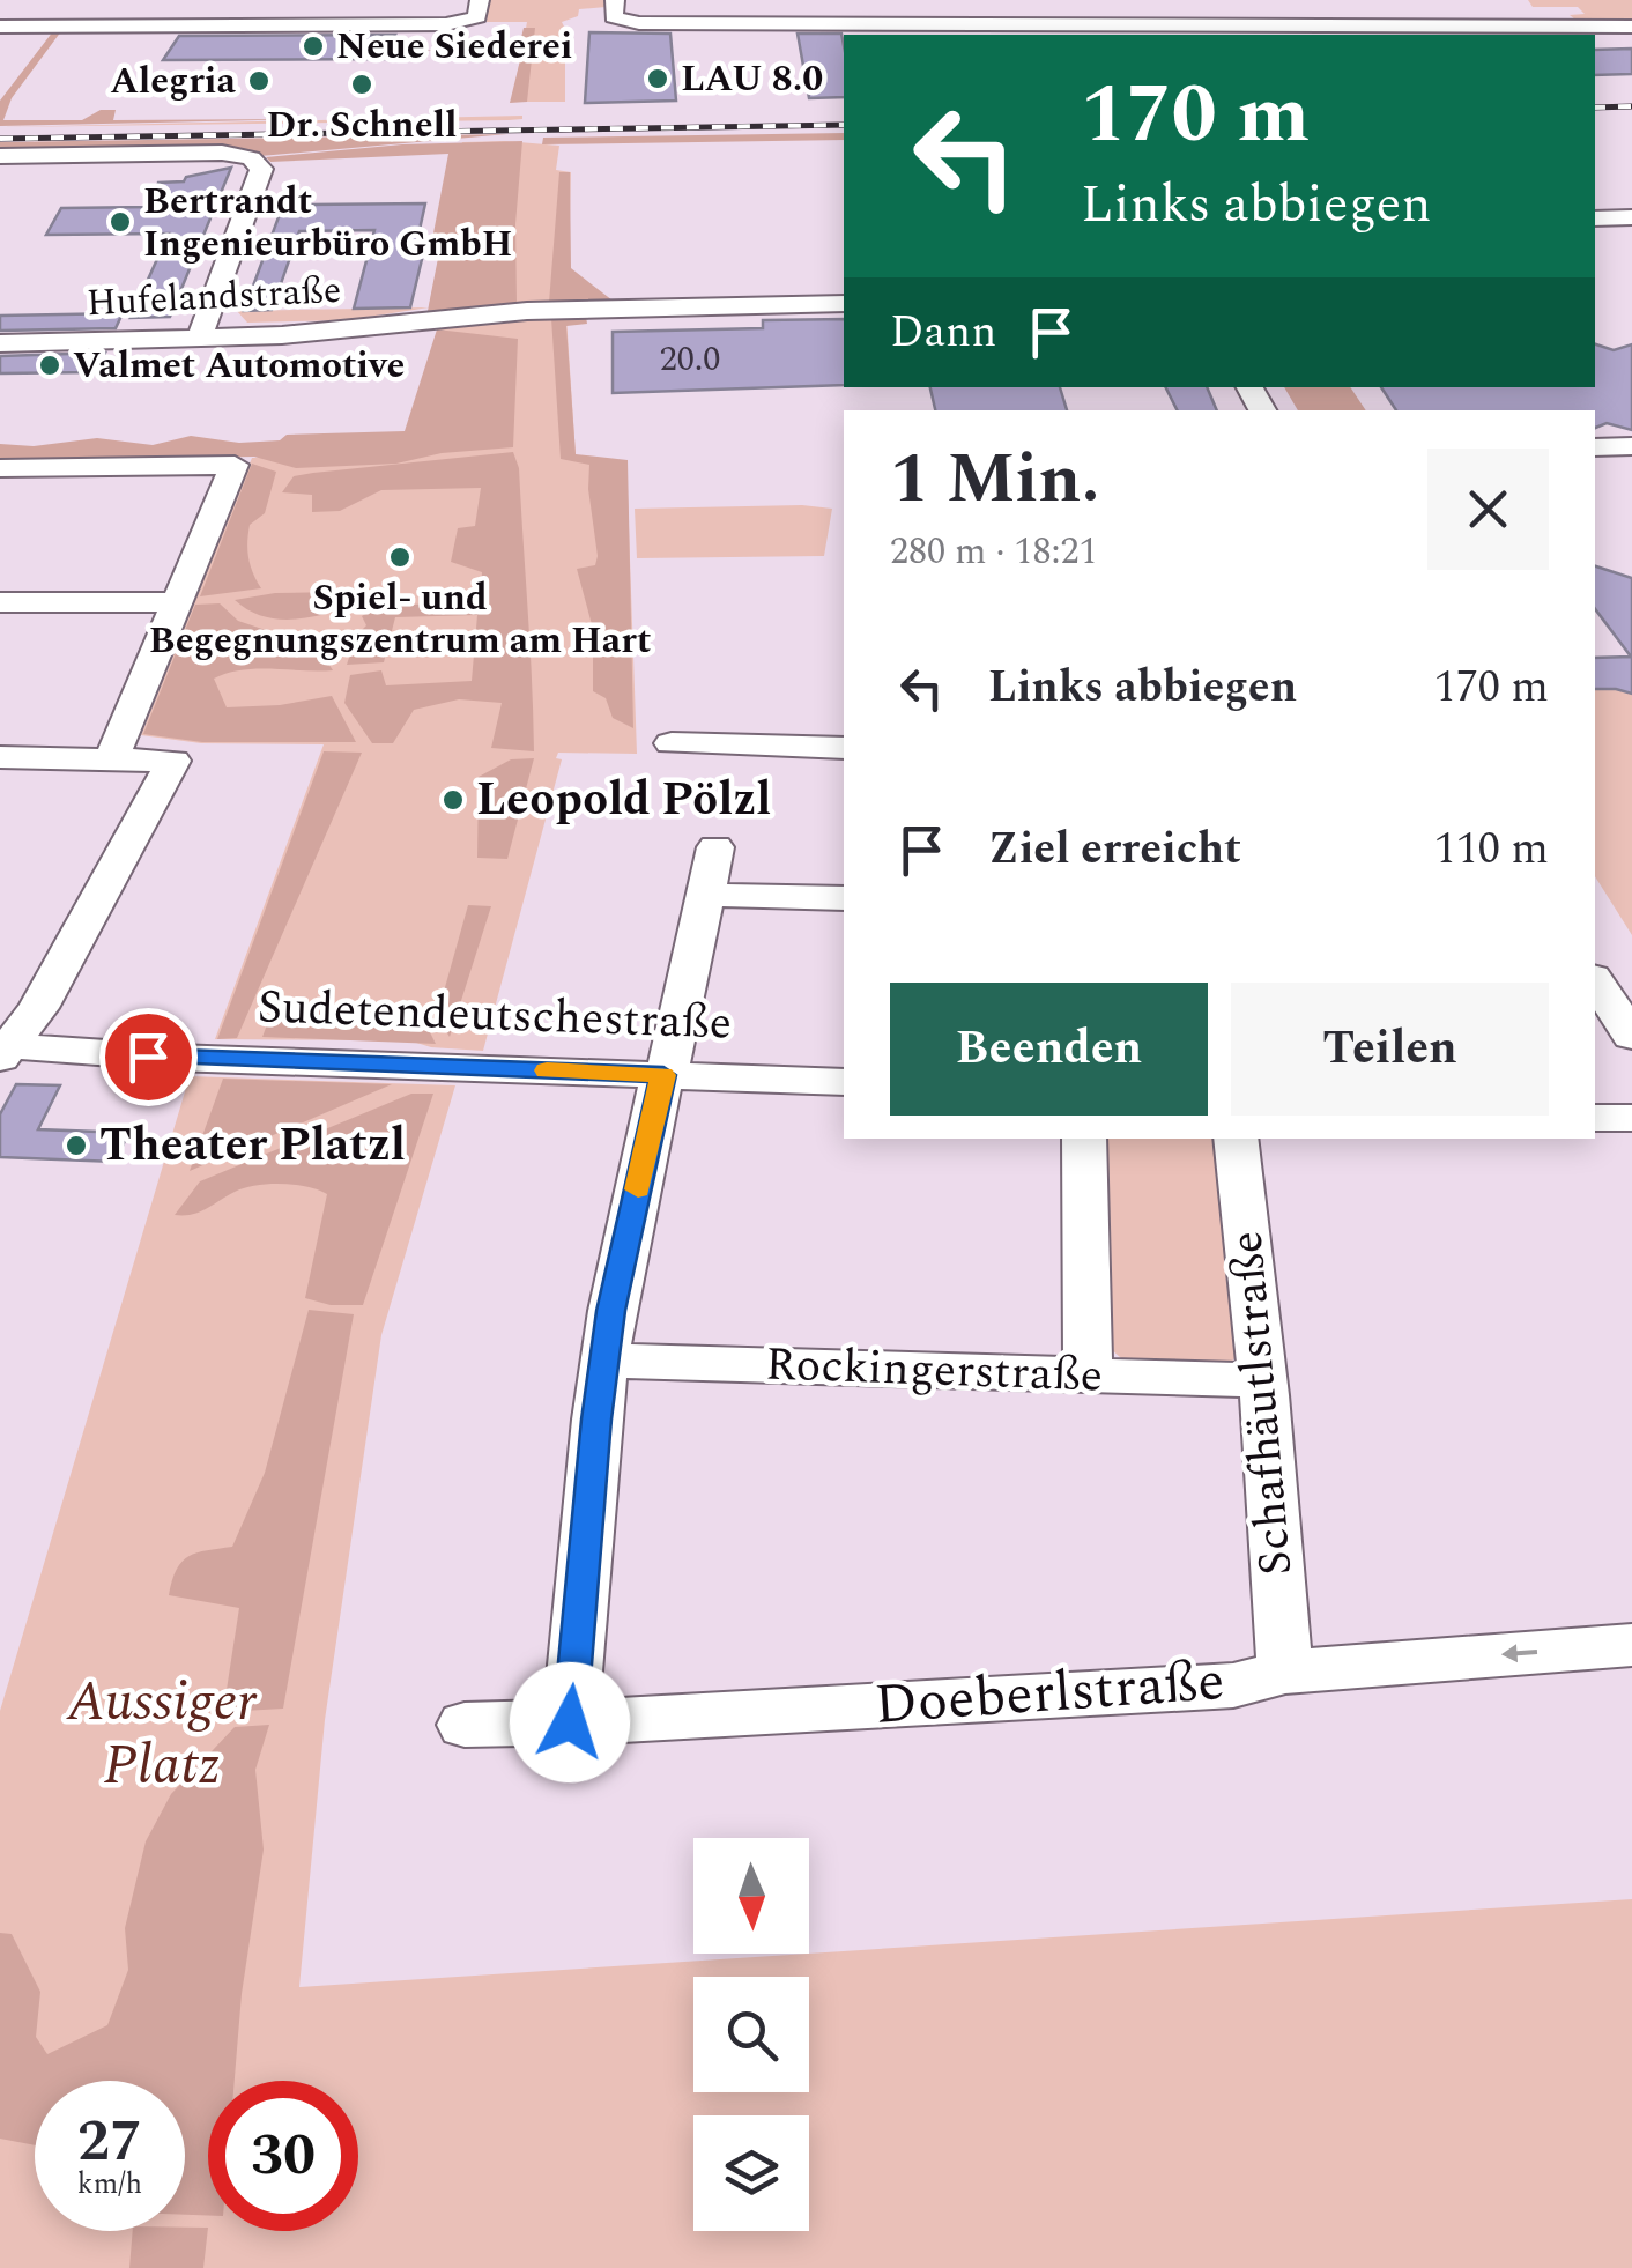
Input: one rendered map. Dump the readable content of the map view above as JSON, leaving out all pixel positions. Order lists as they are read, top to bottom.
{
  "streets": {
    "street": [
      "Hufelandstraße",
      "Sudetendeutschestraße",
      "Rockingerstraße",
      "Schafhäutlstraße",
      "Doeberlstraße"
    ]
  },
  "crossings": [
    ["Rockingerstraße", "Schafhäutlstraße"],
    ["Schafhäutlstraße", "Doeberlstraße"]
  ],
  "parks": ["Aussiger Platz"],
  "places": [
    "Neue Siederei",
    "LAU 8.0",
    "Alegria",
    "Dr. Schnell",
    "Bertrandt Ingenieurbüro GmbH",
    "Valmet Automotive",
    "Spiel- und Begegnungszentrum am Hart",
    "Leopold Pölzl",
    "Theater Platzl"
  ],
  "house_numbers": ["20.0"],
  "north": "bottom",
  "page": {
    "turn": ["170 m", "Links abbiegen"],
    "then": "Dann",
    "heading": ["1 Min.", "280 m · 18:21"],
    "list": [
      {
        "name": "Links abbiegen",
        "value": "170 m"
      },
      {
        "name": "Ziel erreicht",
        "value": "110 m"
      }
    ],
    "buttons": ["Beenden", "Teilen"],
    "speed": "27 km/h",
    "limit": "30"
  }
}
